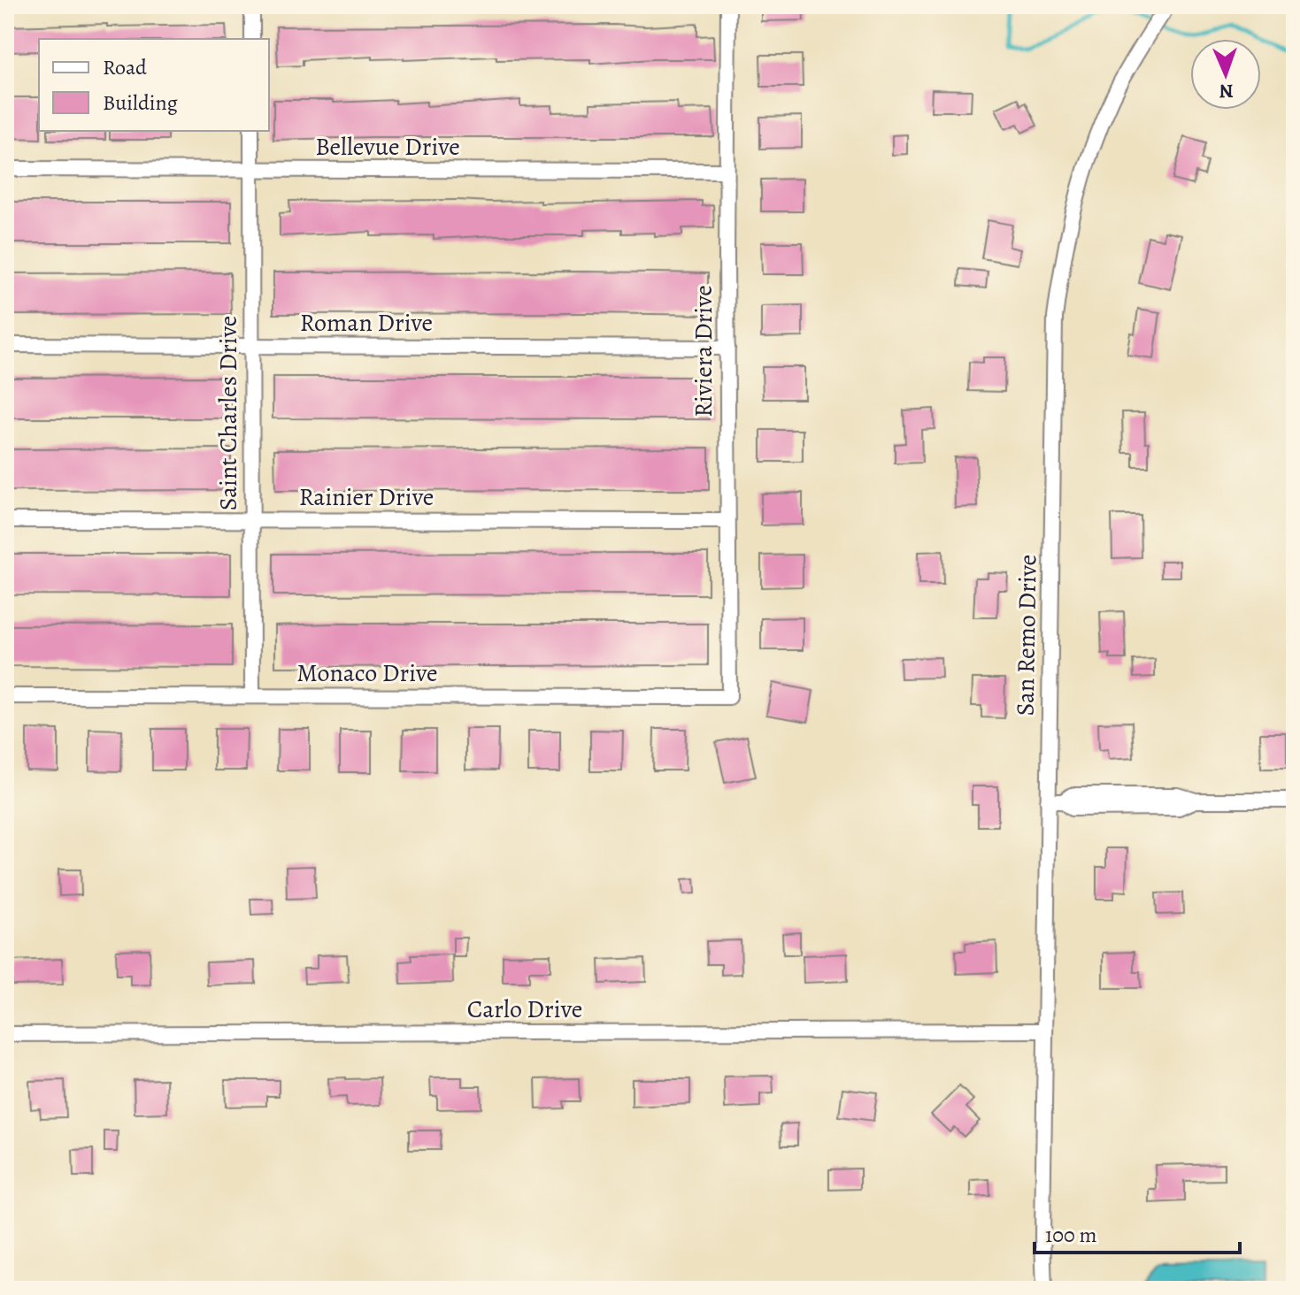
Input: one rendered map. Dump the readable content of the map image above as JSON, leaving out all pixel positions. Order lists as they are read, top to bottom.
{
  "streets": {
    "street": [
      "Bellevue Drive",
      "Roman Drive",
      "Riviera Drive",
      "Saint Charles Drive",
      "Rainier Drive",
      "San Remo Drive",
      "Monaco Drive",
      "Carlo Drive"
    ]
  },
  "crossings": [
    ["Bellevue Drive", "Riviera Drive"],
    ["Bellevue Drive", "Saint Charles Drive"],
    ["Roman Drive", "Riviera Drive"],
    ["Roman Drive", "Saint Charles Drive"],
    ["Riviera Drive", "Rainier Drive"],
    ["Riviera Drive", "Monaco Drive"],
    ["Saint Charles Drive", "Rainier Drive"],
    ["Saint Charles Drive", "Monaco Drive"],
    ["San Remo Drive", "Carlo Drive"]
  ],
  "legend": ["Road", "Building"],
  "scale_bar": "100 m",
  "north": "bottom"
}
